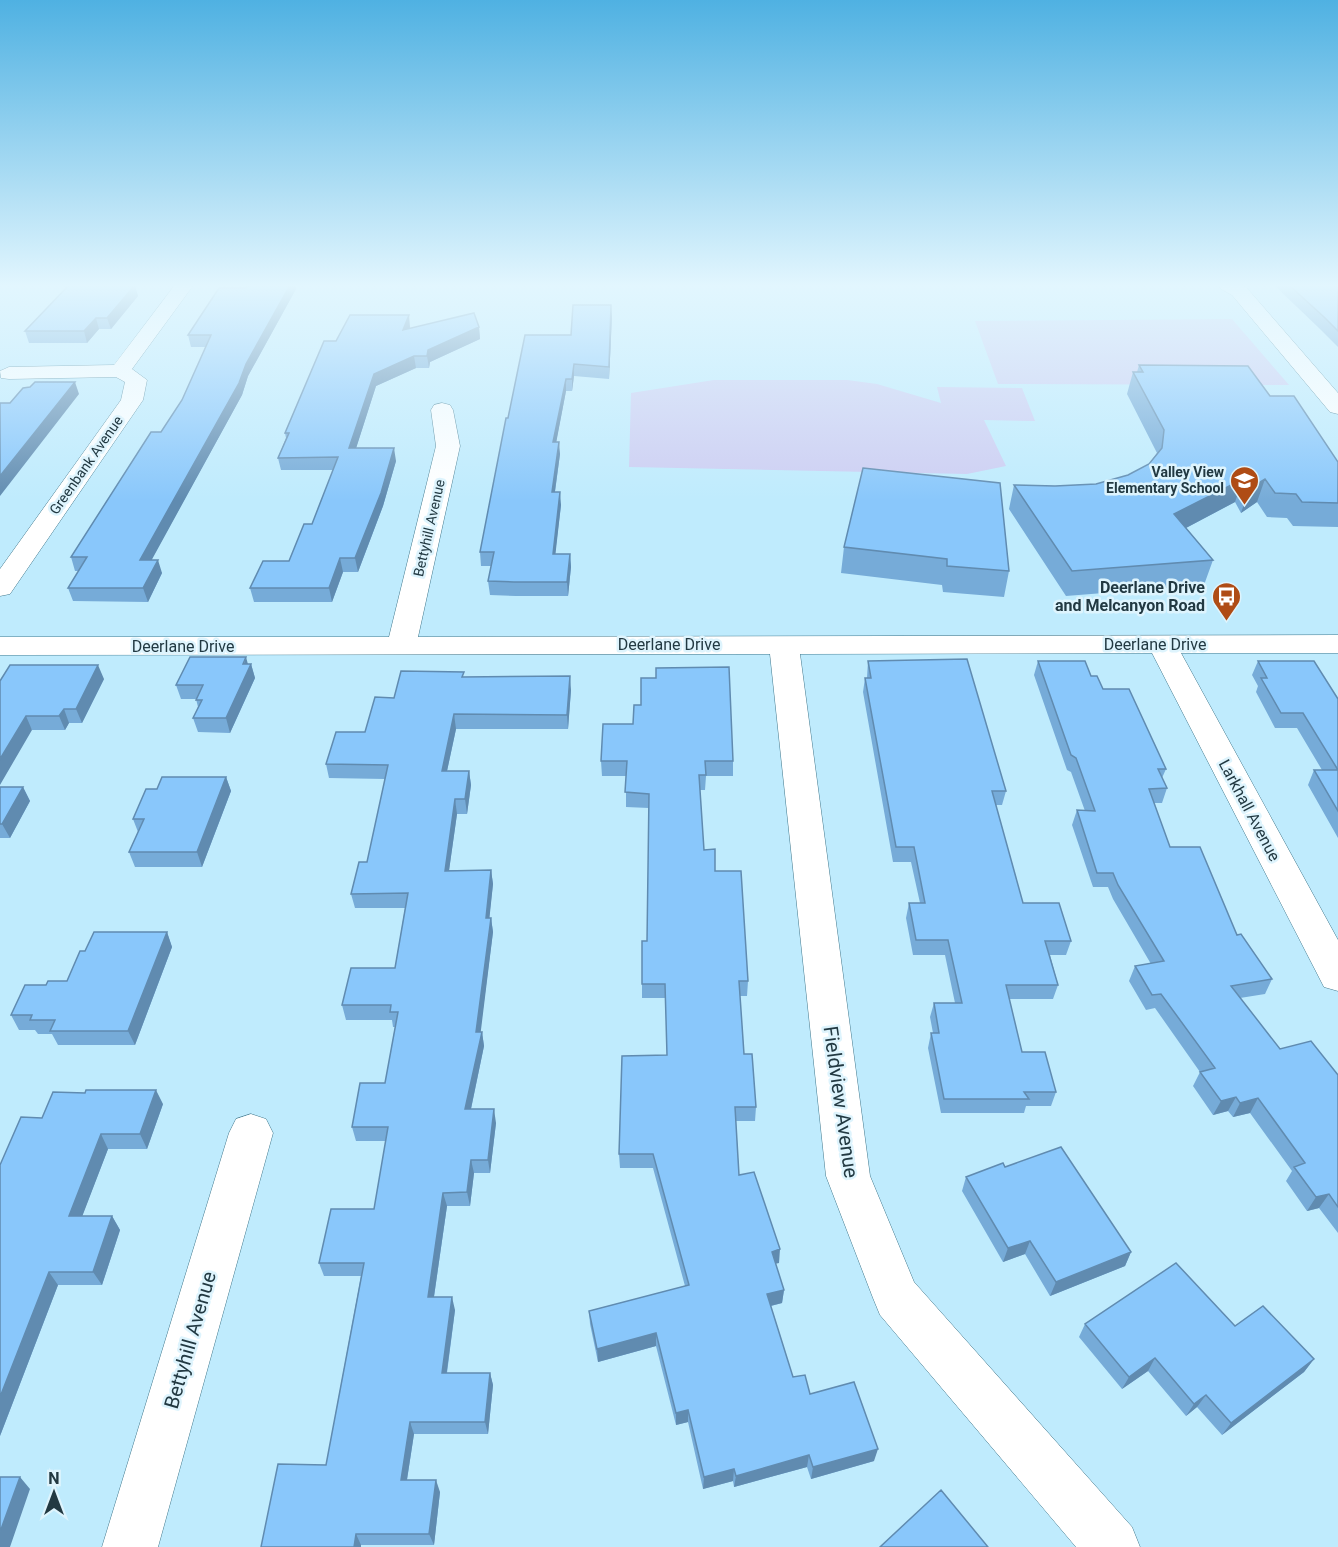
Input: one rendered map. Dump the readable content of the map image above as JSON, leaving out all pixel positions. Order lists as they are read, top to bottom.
{
  "streets": {
    "street": [
      "Greenbank Avenue",
      "Bettyhill Avenue",
      "Deerlane Drive",
      "Larkhall Avenue",
      "Fieldview Avenue"
    ]
  },
  "crossings": [
    ["Bettyhill Avenue", "Deerlane Drive"],
    ["Deerlane Drive", "Larkhall Avenue"],
    ["Deerlane Drive", "Fieldview Avenue"]
  ],
  "places": {
    "school or university": ["Valley View Elementary School"],
    "bus stop": ["Deerlane Drive and Melcanyon Road"]
  },
  "north": "top"
}
